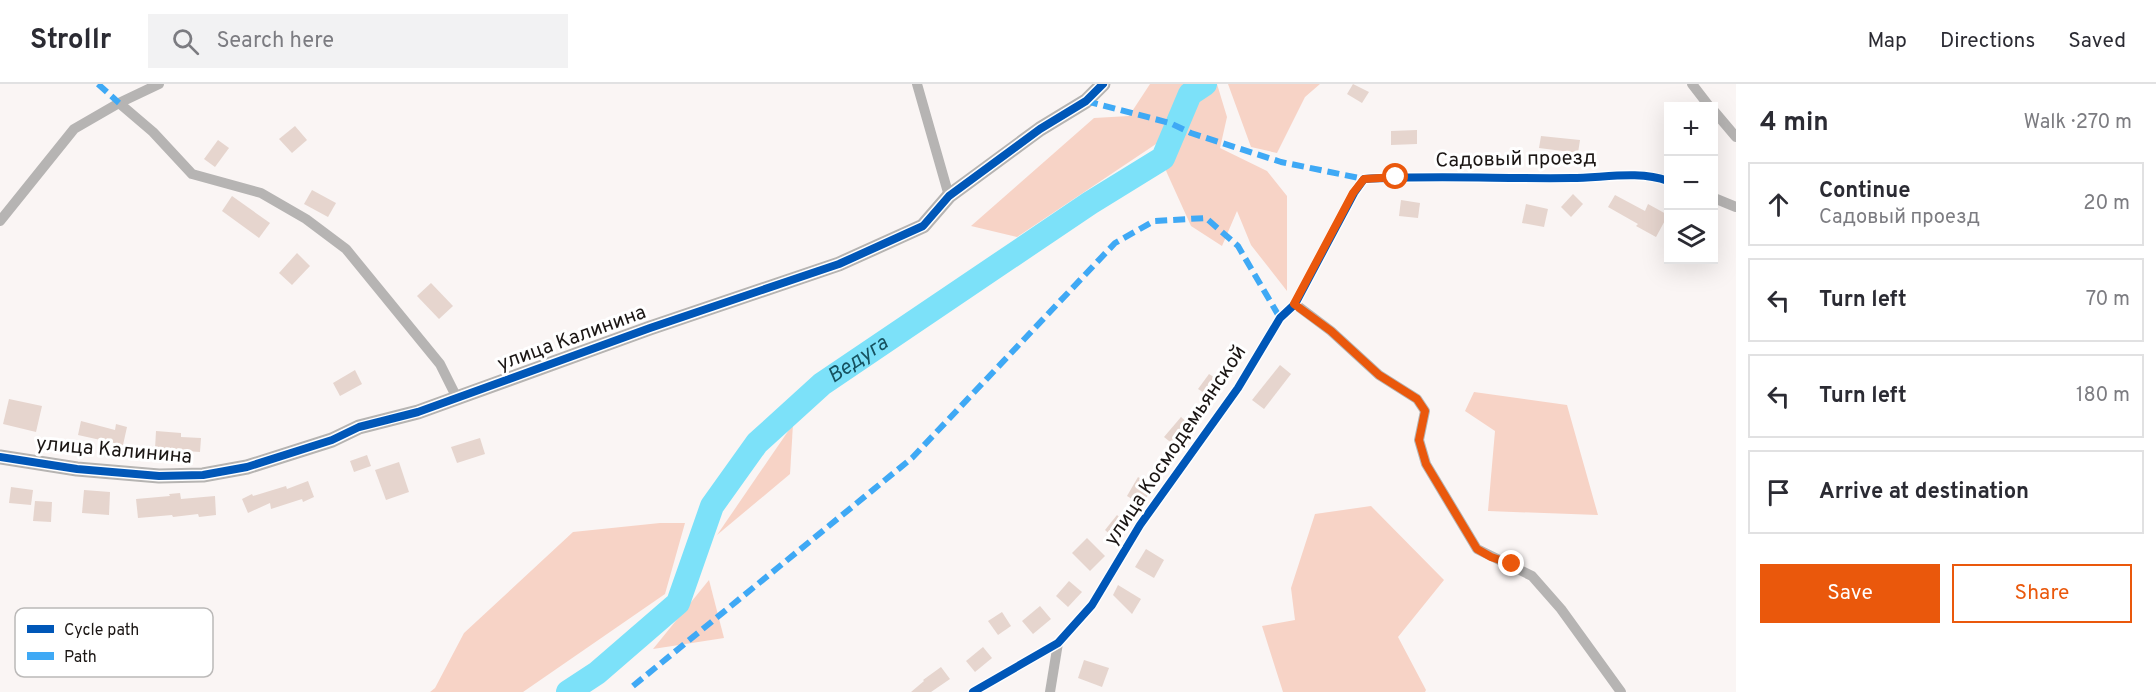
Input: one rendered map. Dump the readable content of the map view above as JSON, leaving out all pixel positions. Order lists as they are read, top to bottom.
{
  "streets": {
    "street": ["Садовый проезд", "улица Калинина", "улица Космодемьянской"]
  },
  "crossings": [
    ["Садовый проезд", "улица Космодемьянской"]
  ],
  "water": ["Ведуга"],
  "legend": ["Cycle path", "Path"],
  "page": {
    "header": "Strollr",
    "search": "Search here",
    "nav": ["Map", "Directions", "Saved"],
    "heading": ["4 min", "Walk · 270 m"],
    "map_buttons": ["+", "−"],
    "list": [
      ["Continue", "Садовый проезд", "20 m"],
      ["Turn left", "70 m"],
      ["Turn left", "180 m"],
      "Arrive at destination"
    ],
    "buttons": ["Save", "Share"]
  }
}
